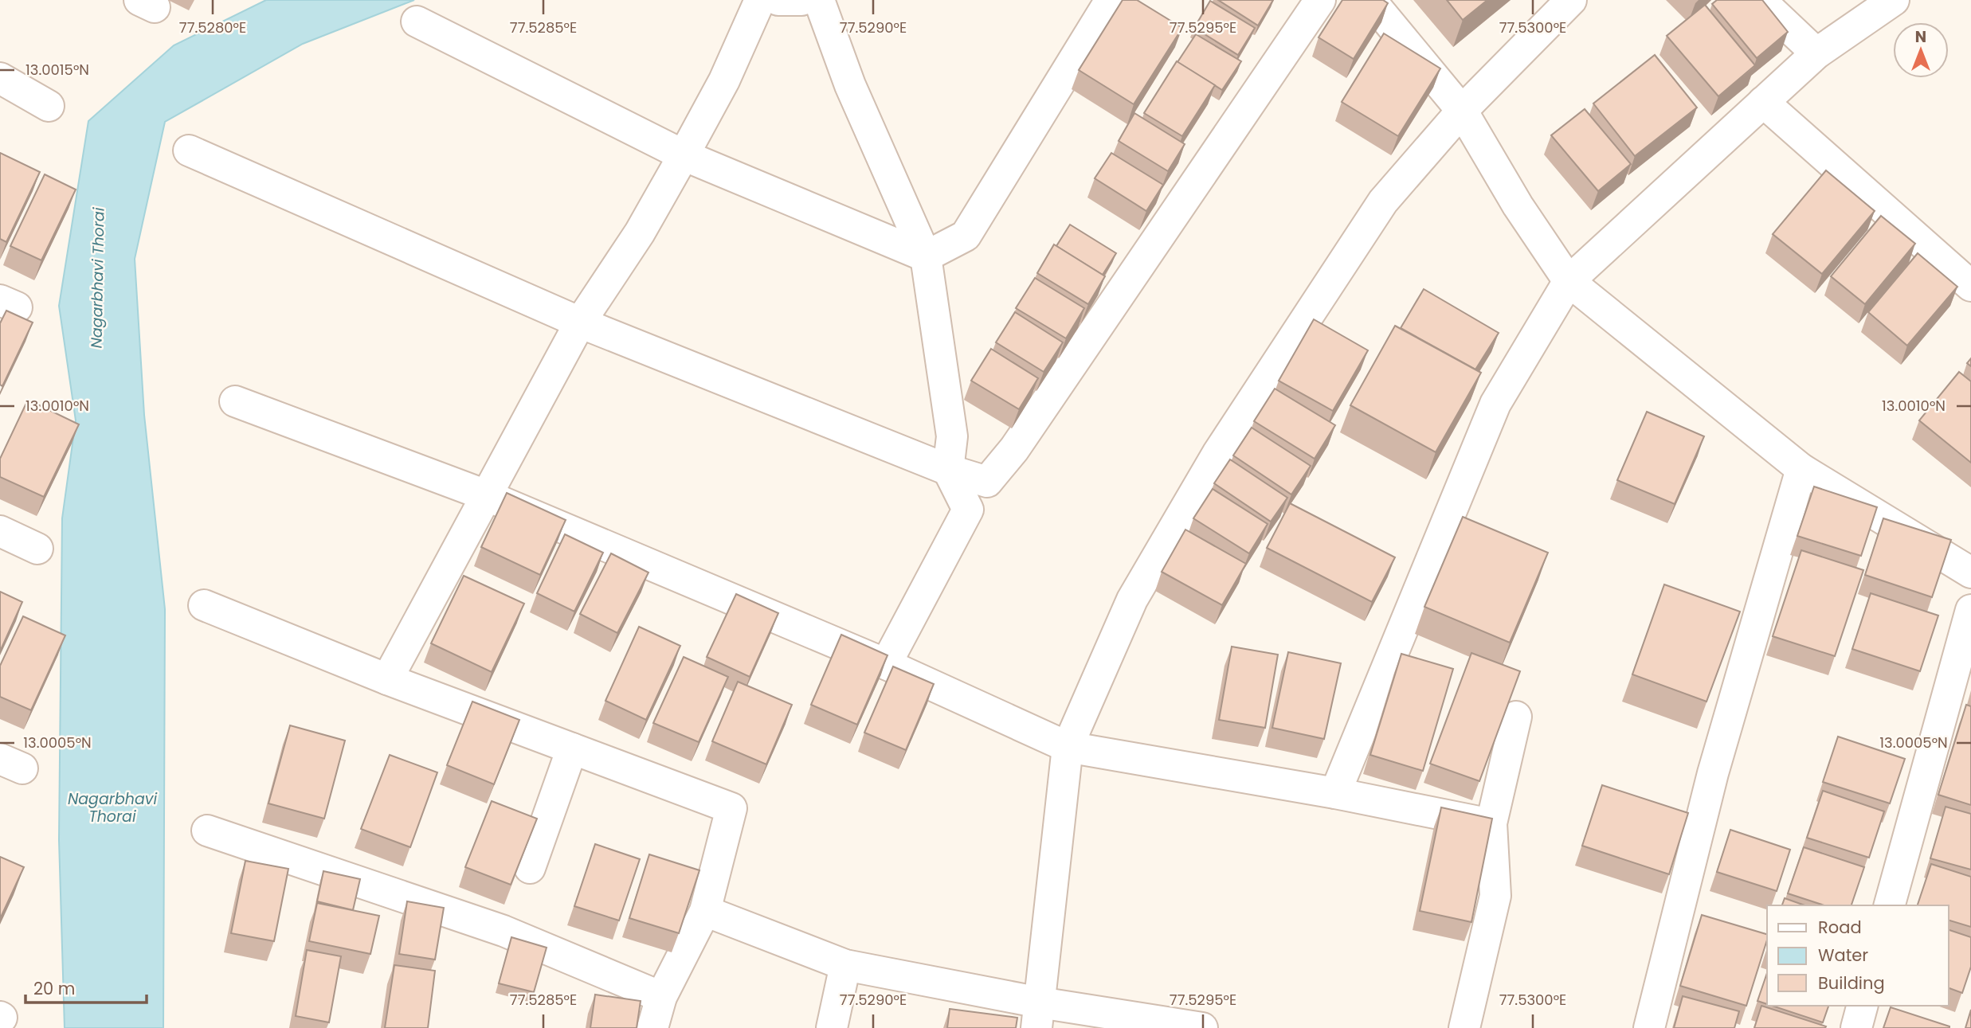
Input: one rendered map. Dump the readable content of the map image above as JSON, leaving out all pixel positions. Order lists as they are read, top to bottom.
{
  "water": ["Nagarbhavi Thorai"],
  "legend": ["Road", "Water", "Building"],
  "scale_bar": "20 m",
  "north": "top",
  "coordinates": [
    "77.5280°E",
    "77.5285°E",
    "77.5290°E",
    "77.5295°E",
    "77.5300°E",
    "13.0015°N",
    "13.0010°N",
    "13.0005°N"
  ]
}
